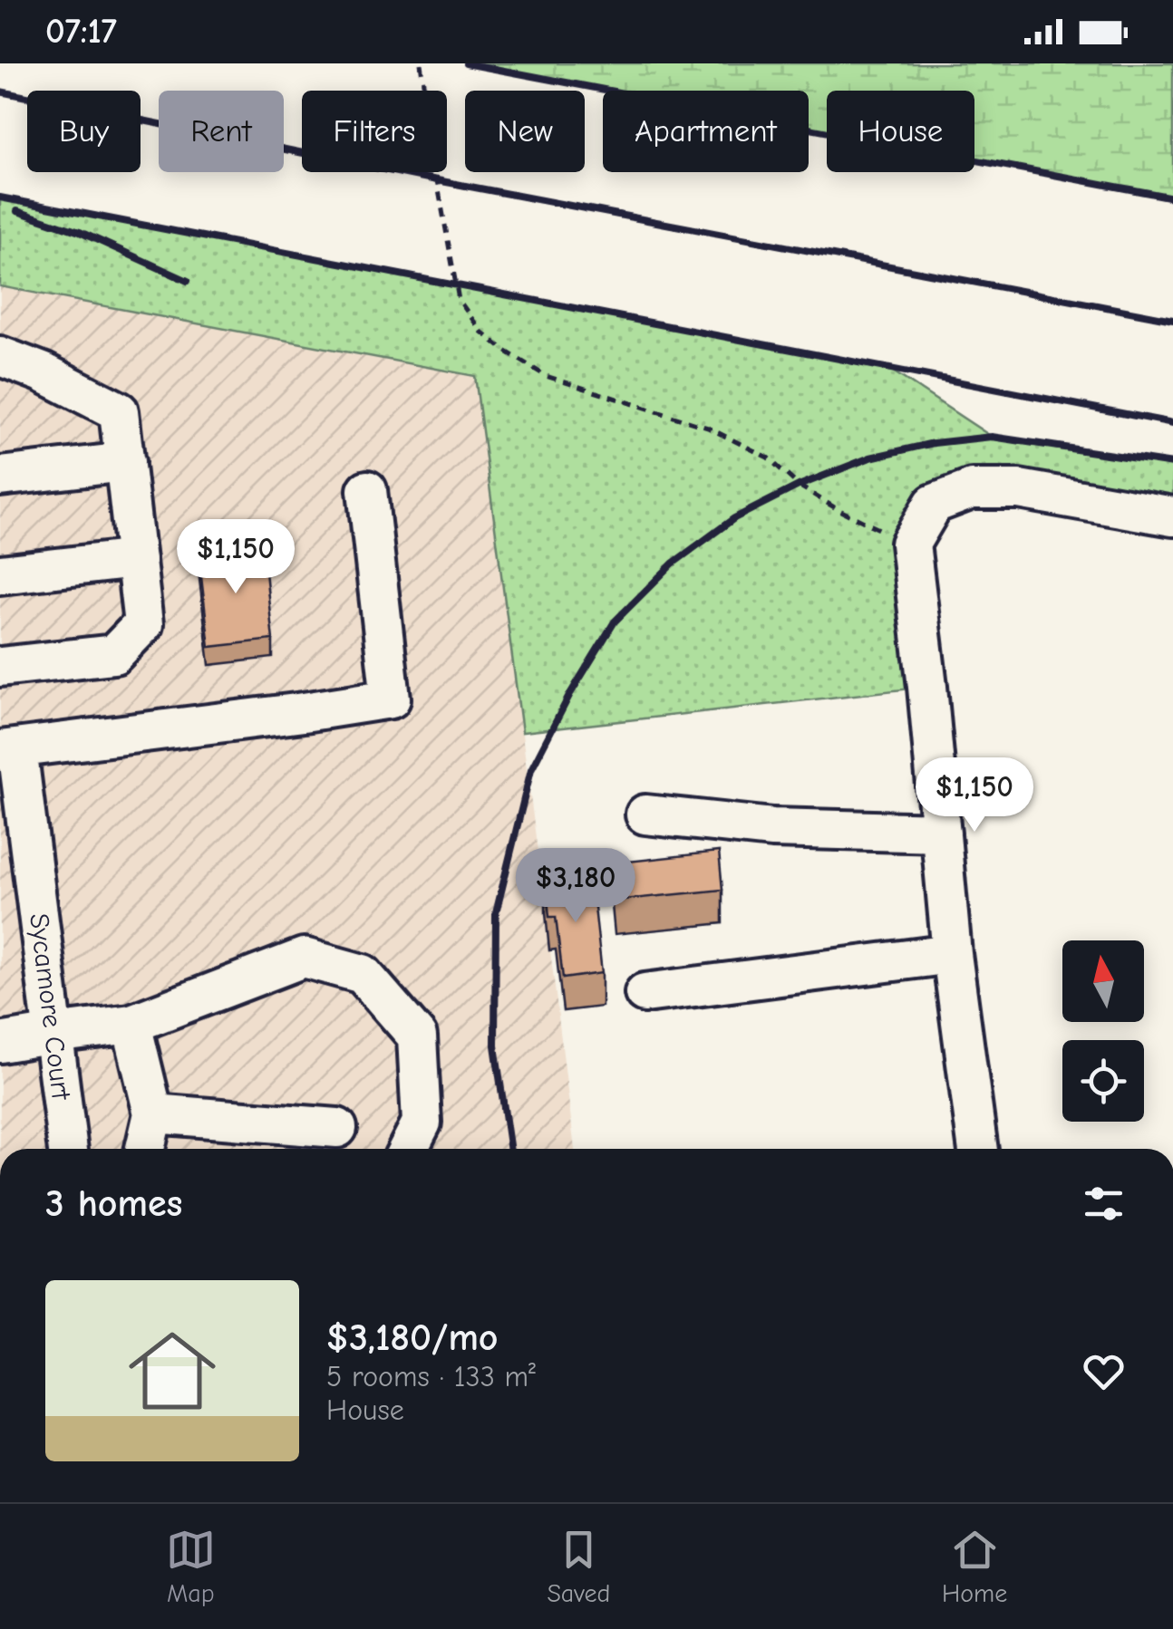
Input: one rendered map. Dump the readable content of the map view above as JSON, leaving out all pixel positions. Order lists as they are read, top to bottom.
{
  "streets": {
    "street": ["Sycamore Court"]
  },
  "north": "top",
  "page": {
    "status": "07:17",
    "chip": [
      "Buy",
      "Rent",
      "Filters",
      "New",
      "Apartment",
      "House"
    ],
    "price": ["$1,150", "$1,150", "$3,180"],
    "heading": "3 homes",
    "list": [
      {
        "name": "$3,180/mo",
        "note": "5 rooms · 133 m² · House"
      }
    ],
    "tabs": ["Map", "Saved", "Home"]
  }
}
